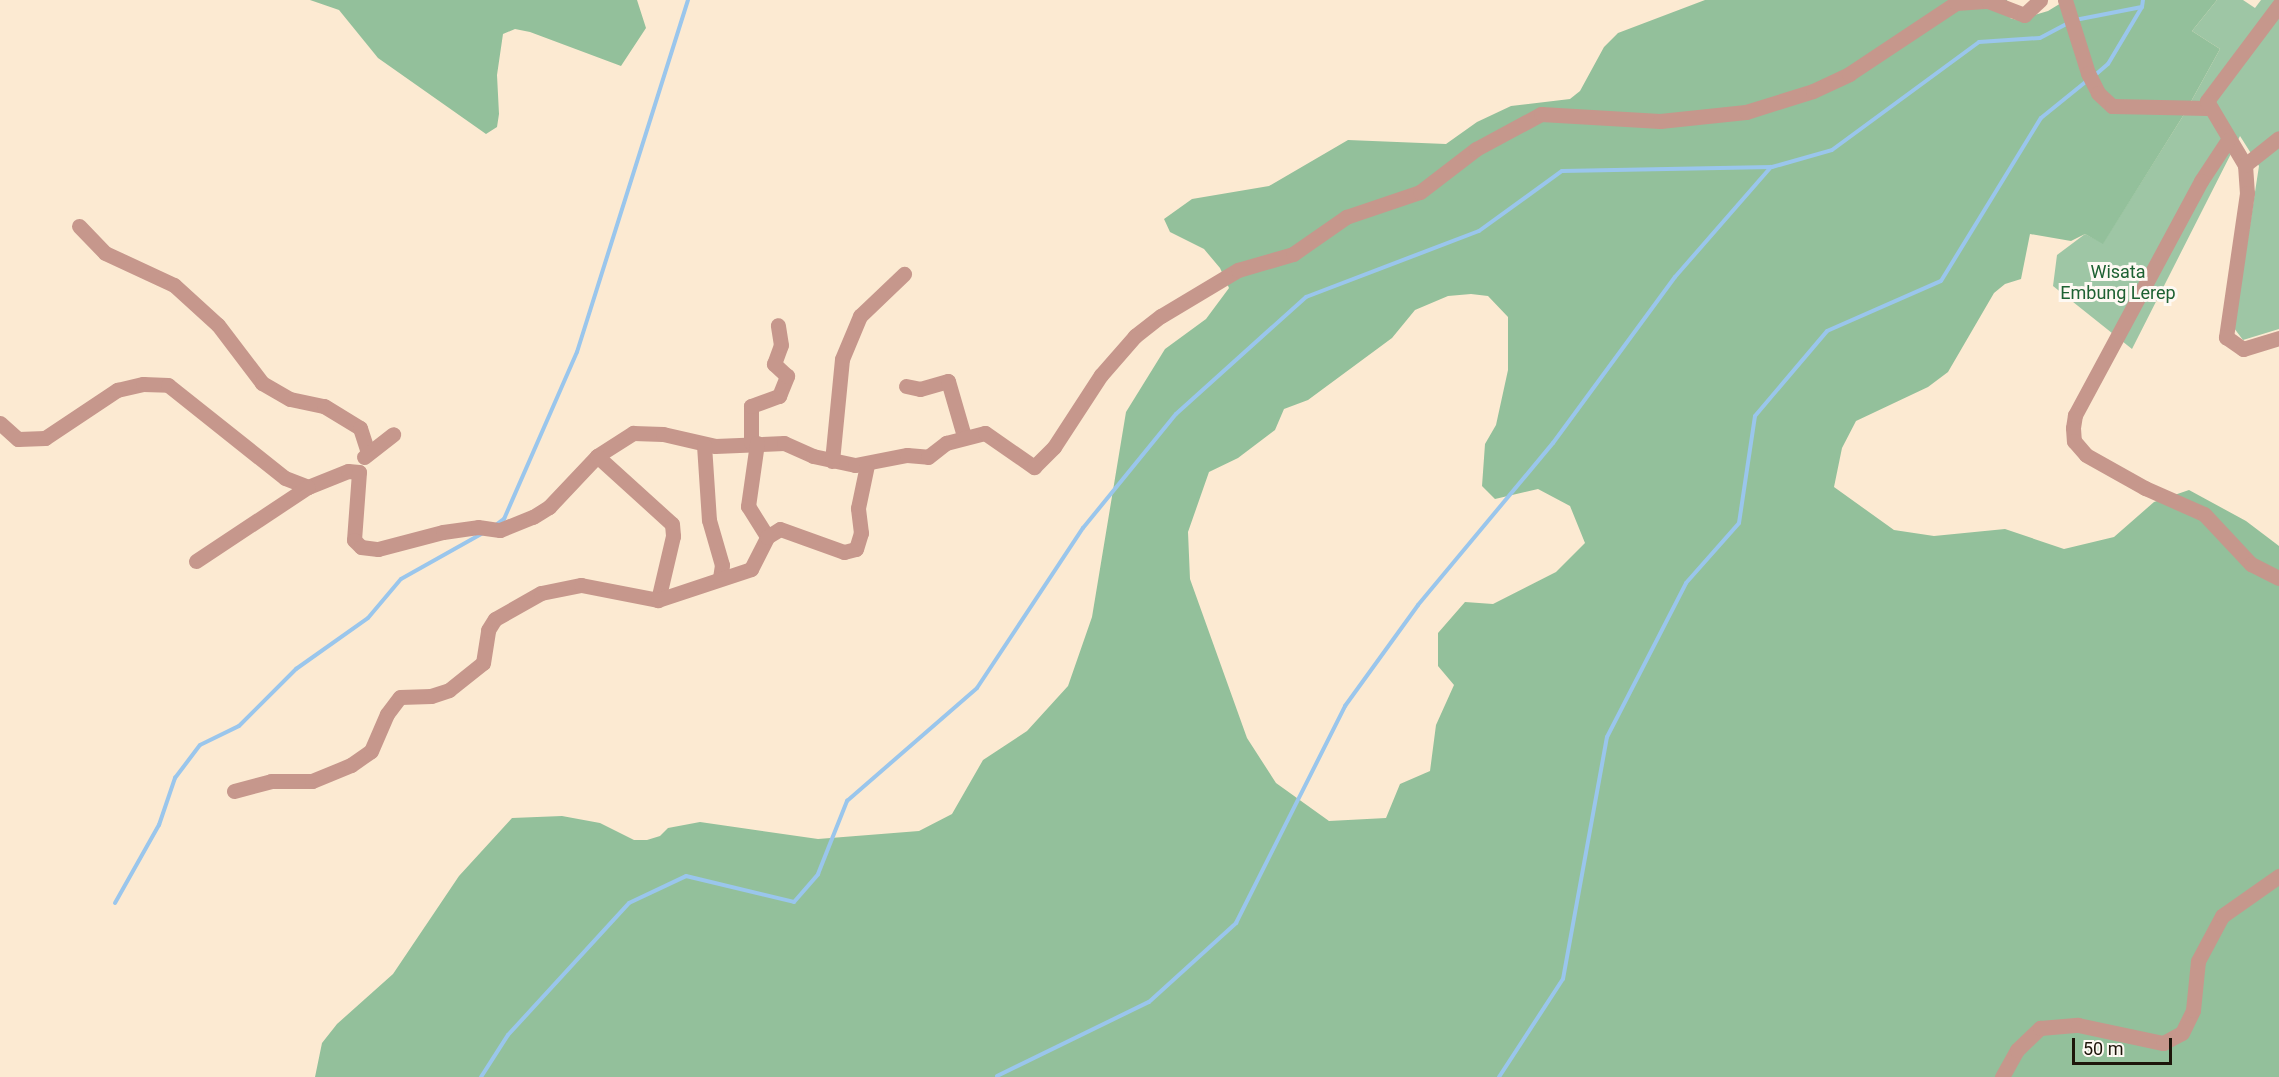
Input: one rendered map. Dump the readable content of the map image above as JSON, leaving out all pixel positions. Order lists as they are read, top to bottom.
{
  "parks": ["Wisata Embung Lerep"],
  "scale_bar": "50 m"
}
